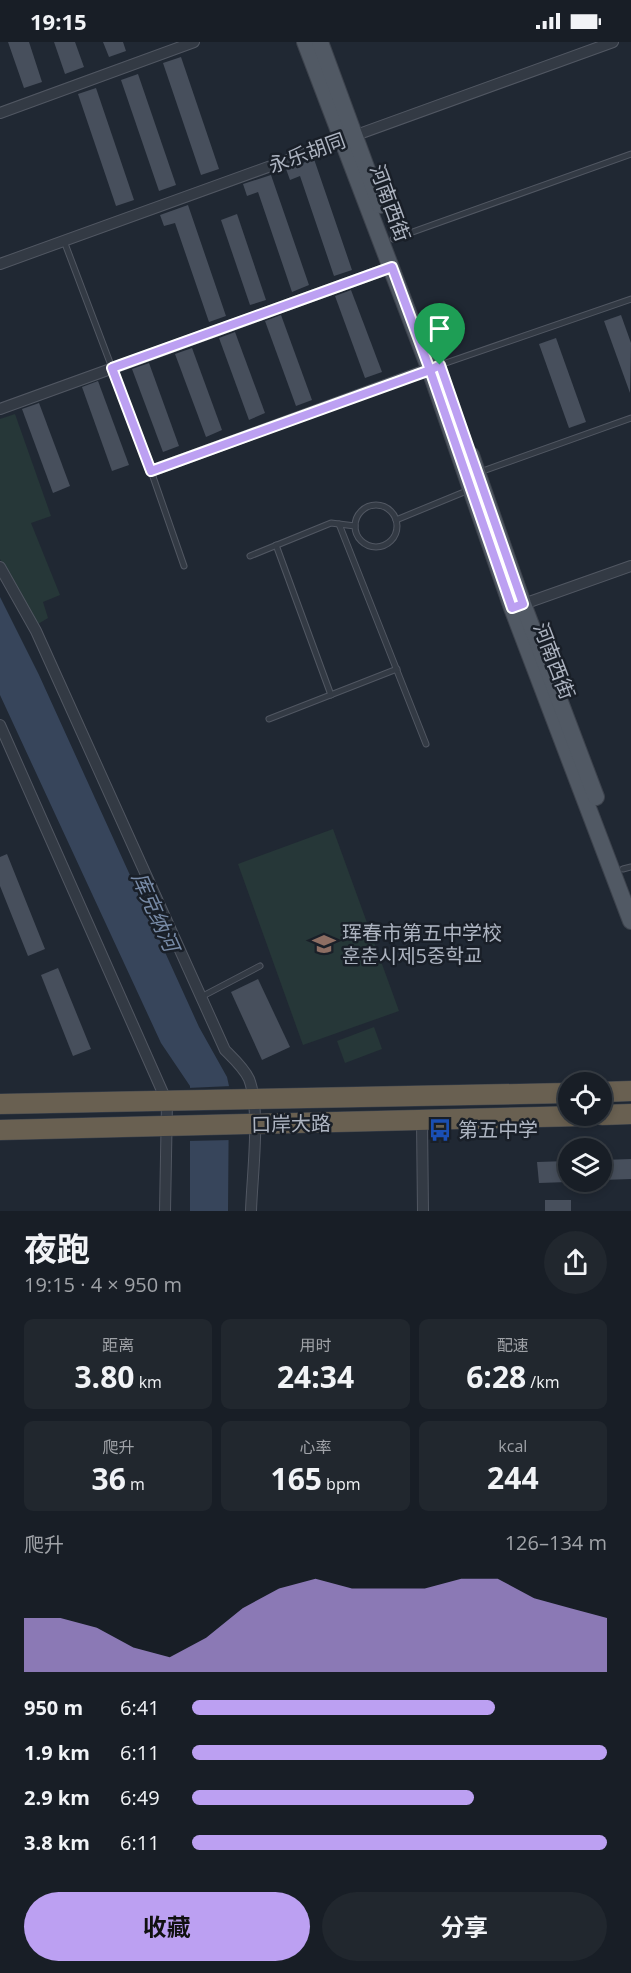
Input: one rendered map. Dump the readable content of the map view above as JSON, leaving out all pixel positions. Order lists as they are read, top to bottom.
{
  "streets": {
    "highway": ["口岸大路"],
    "main road": ["河南西街"],
    "street": ["永乐胡同"]
  },
  "crossings": [
    ["永乐胡同", "河南西街"]
  ],
  "water": ["库克纳河"],
  "places": {
    "school or university": ["珲春市第五中学校 훈춘시제5중학교"],
    "bus stop": ["第五中学"]
  },
  "page": {
    "status": "19:15",
    "heading": ["夜跑", "19:15 · 4 × 950 m"],
    "stats": [
      ["距离", "3.80 km"],
      ["用时", "24:34"],
      ["配速", "6:28 /km"],
      ["爬升", "36 m"],
      ["心率", "165 bpm"],
      ["kcal", "244"]
    ],
    "chart": ["爬升", "126–134 m"],
    "list": [
      {
        "name": "950 m",
        "note": "6:41"
      },
      {
        "name": "1.9 km",
        "note": "6:11"
      },
      {
        "name": "2.9 km",
        "note": "6:49"
      },
      {
        "name": "3.8 km",
        "note": "6:11"
      }
    ],
    "buttons": ["收藏", "分享"]
  }
}
